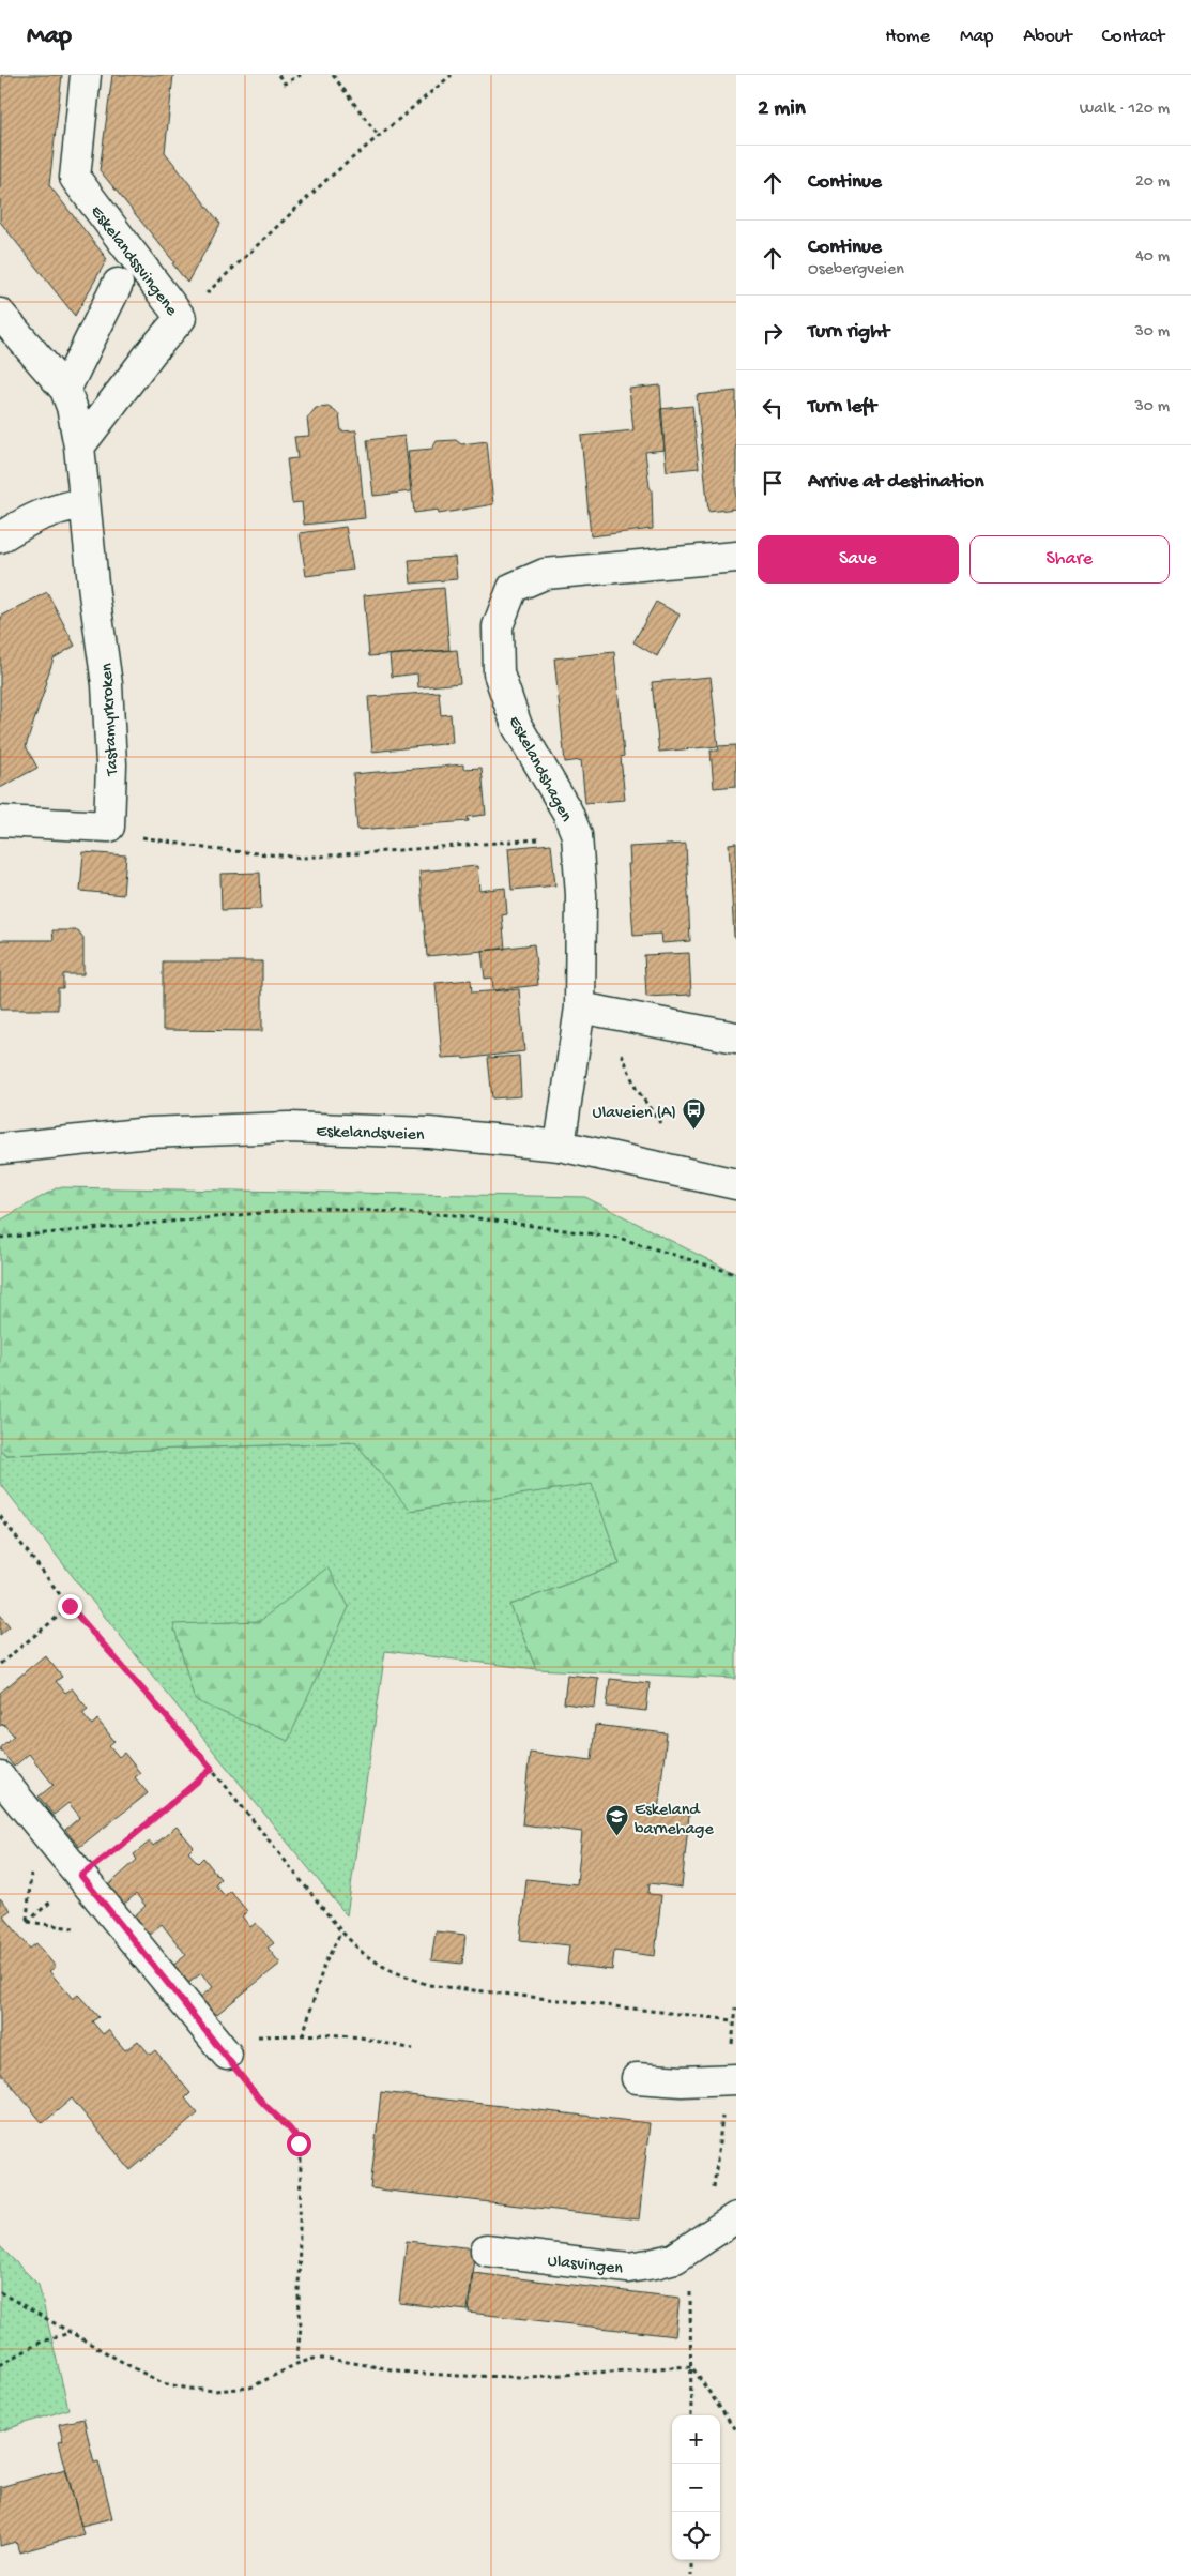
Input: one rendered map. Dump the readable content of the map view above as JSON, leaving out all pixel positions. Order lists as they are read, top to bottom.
{
  "streets": {
    "street": [
      "Eskelandssvingene",
      "Tastamyrkroken",
      "Eskelandshagen",
      "Eskelandsveien",
      "Ulasvingen"
    ]
  },
  "crossings": [
    ["Eskelandssvingene", "Tastamyrkroken"],
    ["Eskelandshagen", "Eskelandsveien"]
  ],
  "places": {
    "bus stop": ["Ulaveien (A)"],
    "school or university": ["Eskeland barnehage"]
  },
  "page": {
    "header": "Map",
    "nav": [
      "Home",
      "Map",
      "About",
      "Contact"
    ],
    "heading": ["2 min", "Walk · 120 m"],
    "list": [
      ["Continue", "20 m"],
      ["Continue", "Osebergveien", "40 m"],
      ["Turn right", "30 m"],
      ["Turn left", "30 m"],
      "Arrive at destination"
    ],
    "buttons": ["Save", "Share"],
    "map_buttons": ["+", "−"]
  }
}
